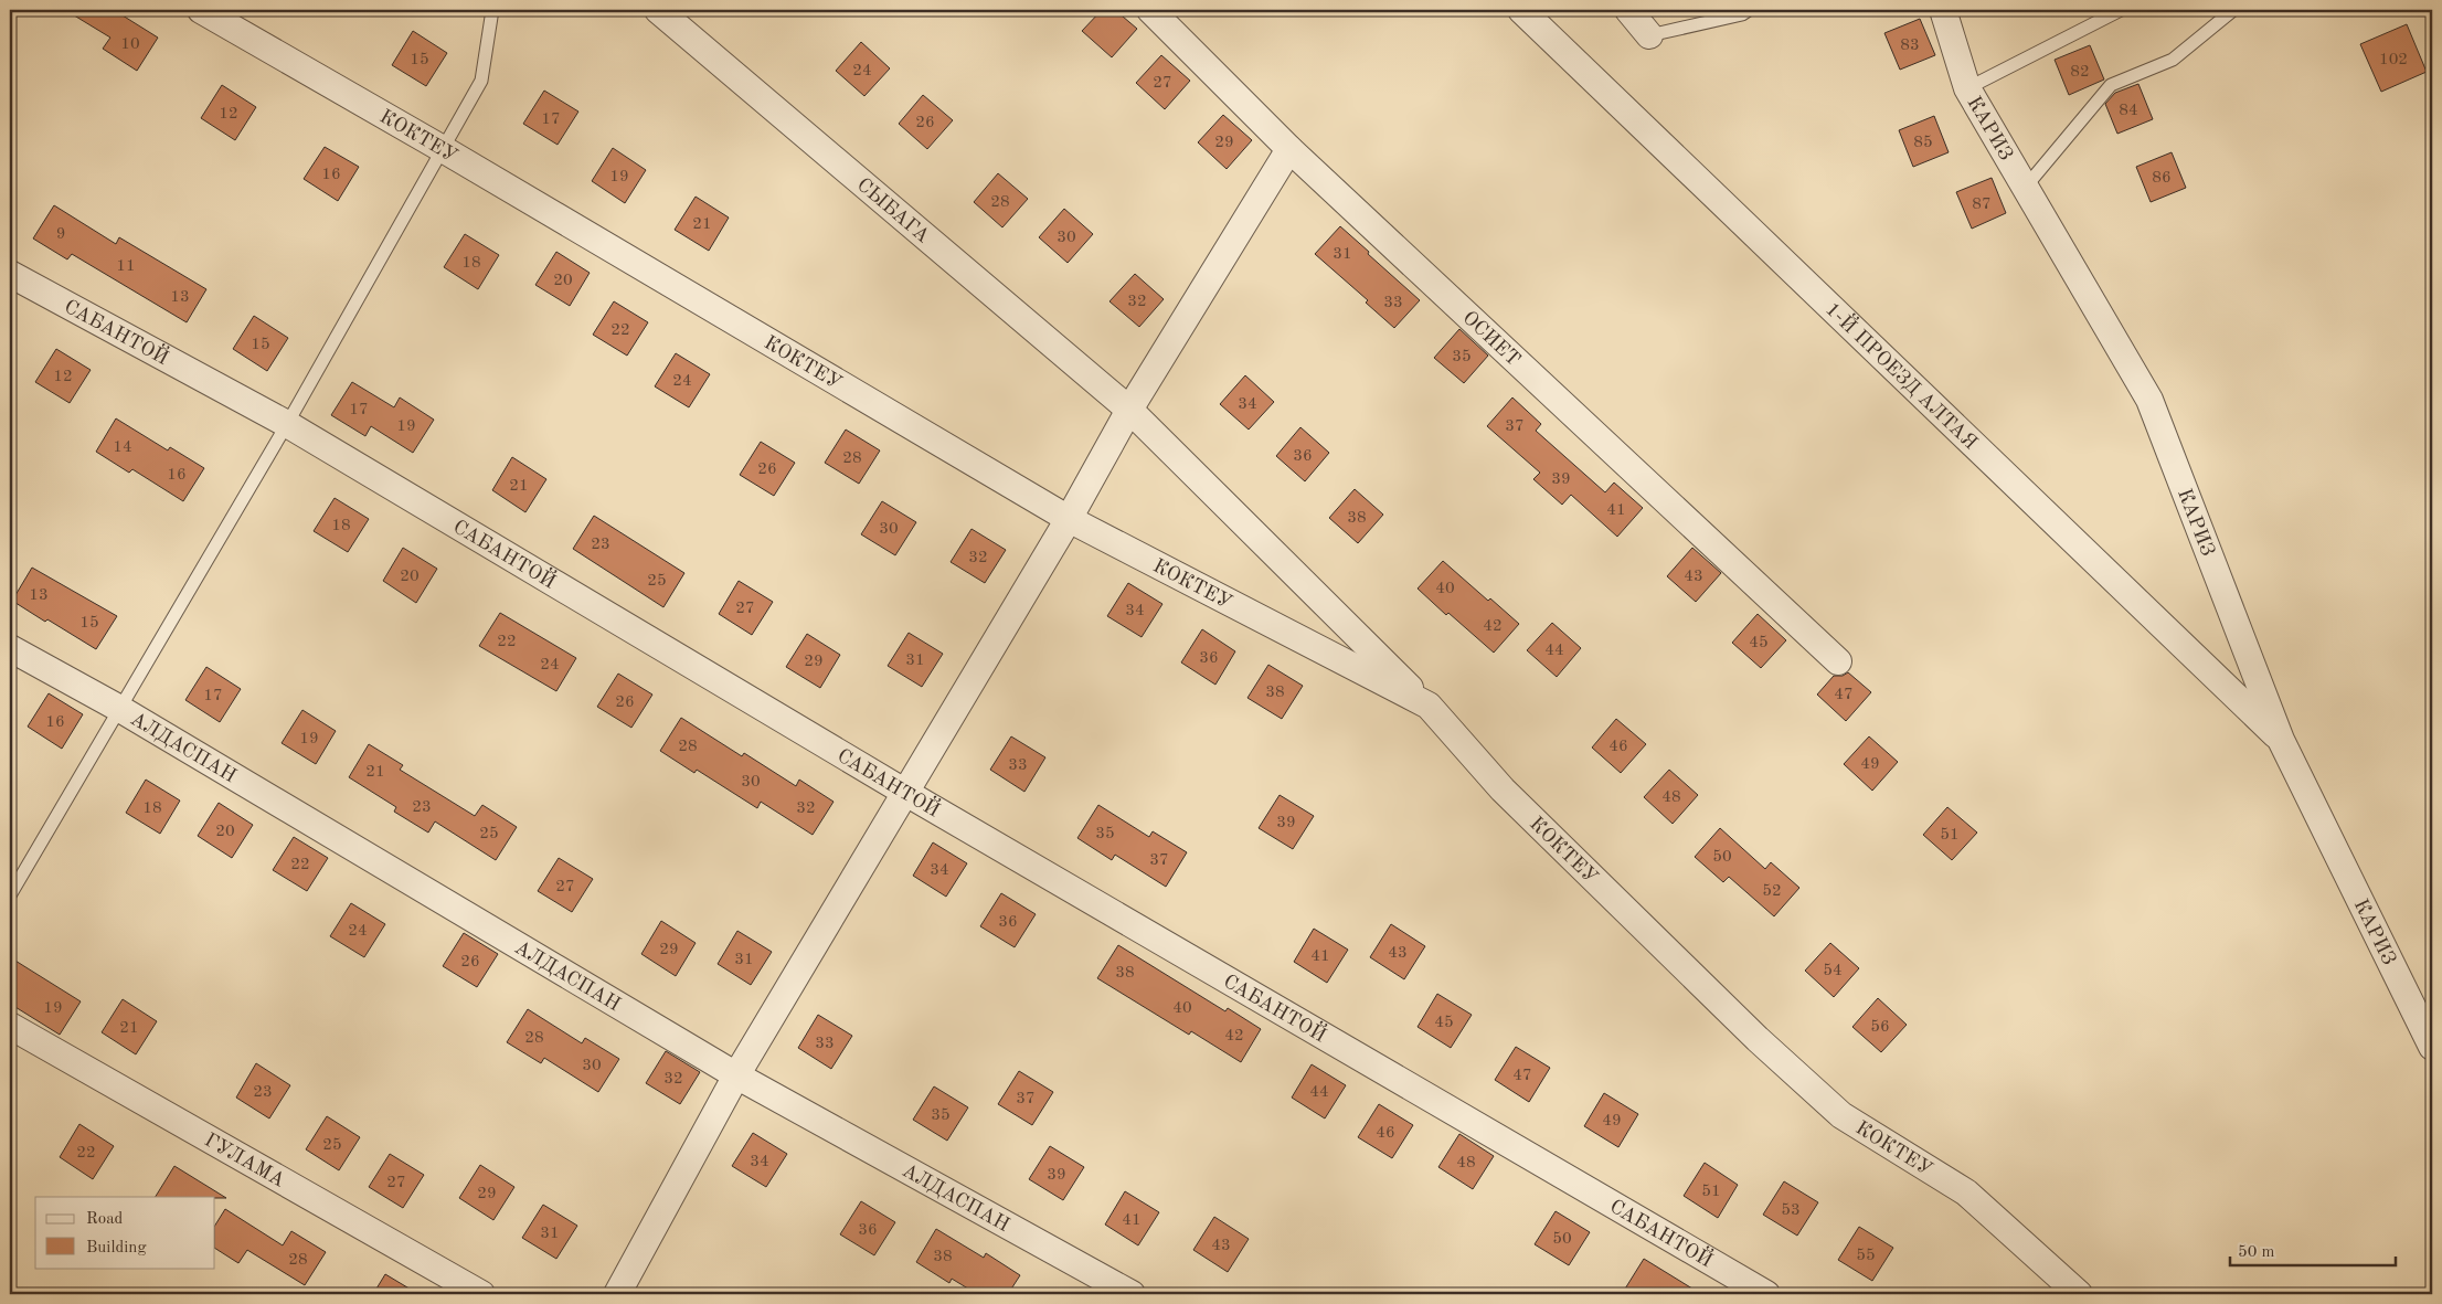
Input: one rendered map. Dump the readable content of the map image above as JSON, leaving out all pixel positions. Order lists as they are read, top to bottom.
{
  "streets": {
    "street": [
      "КАРИЗ",
      "КОКТЕУ",
      "СЫБАГА",
      "САБАНТОЙ",
      "ОСИЕТ",
      "1-Й ПРОЕЗД АЛТАЯ",
      "АЛДАСПАН",
      "ГУЛАМА"
    ]
  },
  "crossings": [
    ["КАРИЗ", "1-Й ПРОЕЗД АЛТАЯ"],
    ["КОКТЕУ", "СЫБАГА"]
  ],
  "house_numbers": [
    "10",
    "83",
    "15",
    "102",
    "24",
    "82",
    "27",
    "84",
    "12",
    "17",
    "26",
    "29",
    "85",
    "16",
    "19",
    "86",
    "28",
    "87",
    "21",
    "9",
    "30",
    "31",
    "18",
    "11",
    "20",
    "13",
    "32",
    "33",
    "22",
    "15",
    "35",
    "12",
    "24",
    "34",
    "17",
    "19",
    "37",
    "14",
    "36",
    "28",
    "26",
    "16",
    "39",
    "21",
    "41",
    "38",
    "18",
    "30",
    "23",
    "32",
    "20",
    "43",
    "25",
    "40",
    "13",
    "27",
    "34",
    "15",
    "42",
    "22",
    "45",
    "44",
    "36",
    "31",
    "29",
    "24",
    "38",
    "47",
    "17",
    "26",
    "16",
    "19",
    "28",
    "46",
    "49",
    "33",
    "21",
    "30",
    "48",
    "23",
    "18",
    "32",
    "39",
    "20",
    "25",
    "35",
    "51",
    "50",
    "37",
    "22",
    "34",
    "27",
    "52",
    "36",
    "24",
    "29",
    "43",
    "41",
    "31",
    "26",
    "54",
    "38",
    "19",
    "40",
    "45",
    "56",
    "21",
    "42",
    "28",
    "33",
    "30",
    "47",
    "32",
    "23",
    "44",
    "37",
    "35",
    "49",
    "46",
    "25",
    "22",
    "34",
    "48",
    "39",
    "27",
    "51",
    "29",
    "53",
    "41",
    "36",
    "31",
    "50",
    "43",
    "55",
    "38",
    "28"
  ],
  "legend": ["Road", "Building"],
  "scale_bar": "50 m"
}
